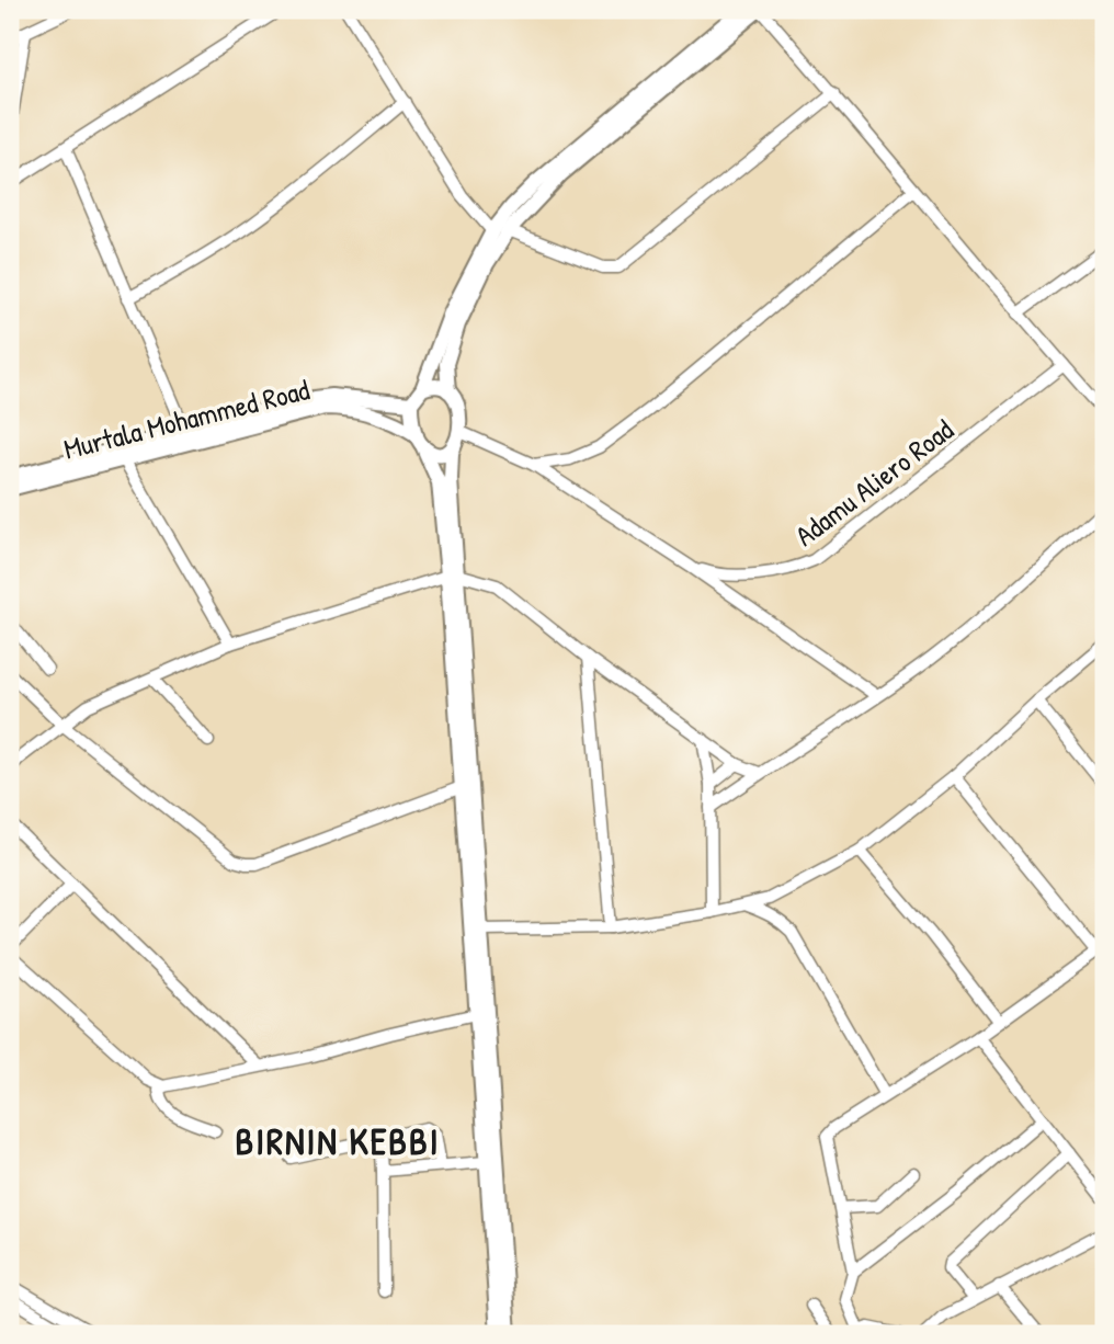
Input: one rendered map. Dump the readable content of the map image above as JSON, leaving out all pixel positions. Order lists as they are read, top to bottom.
{
  "streets": {
    "main road": ["Murtala Mohammed Road"],
    "street": ["Adamu Aliero Road"]
  },
  "districts": ["BIRNIN KEBBI"]
}
